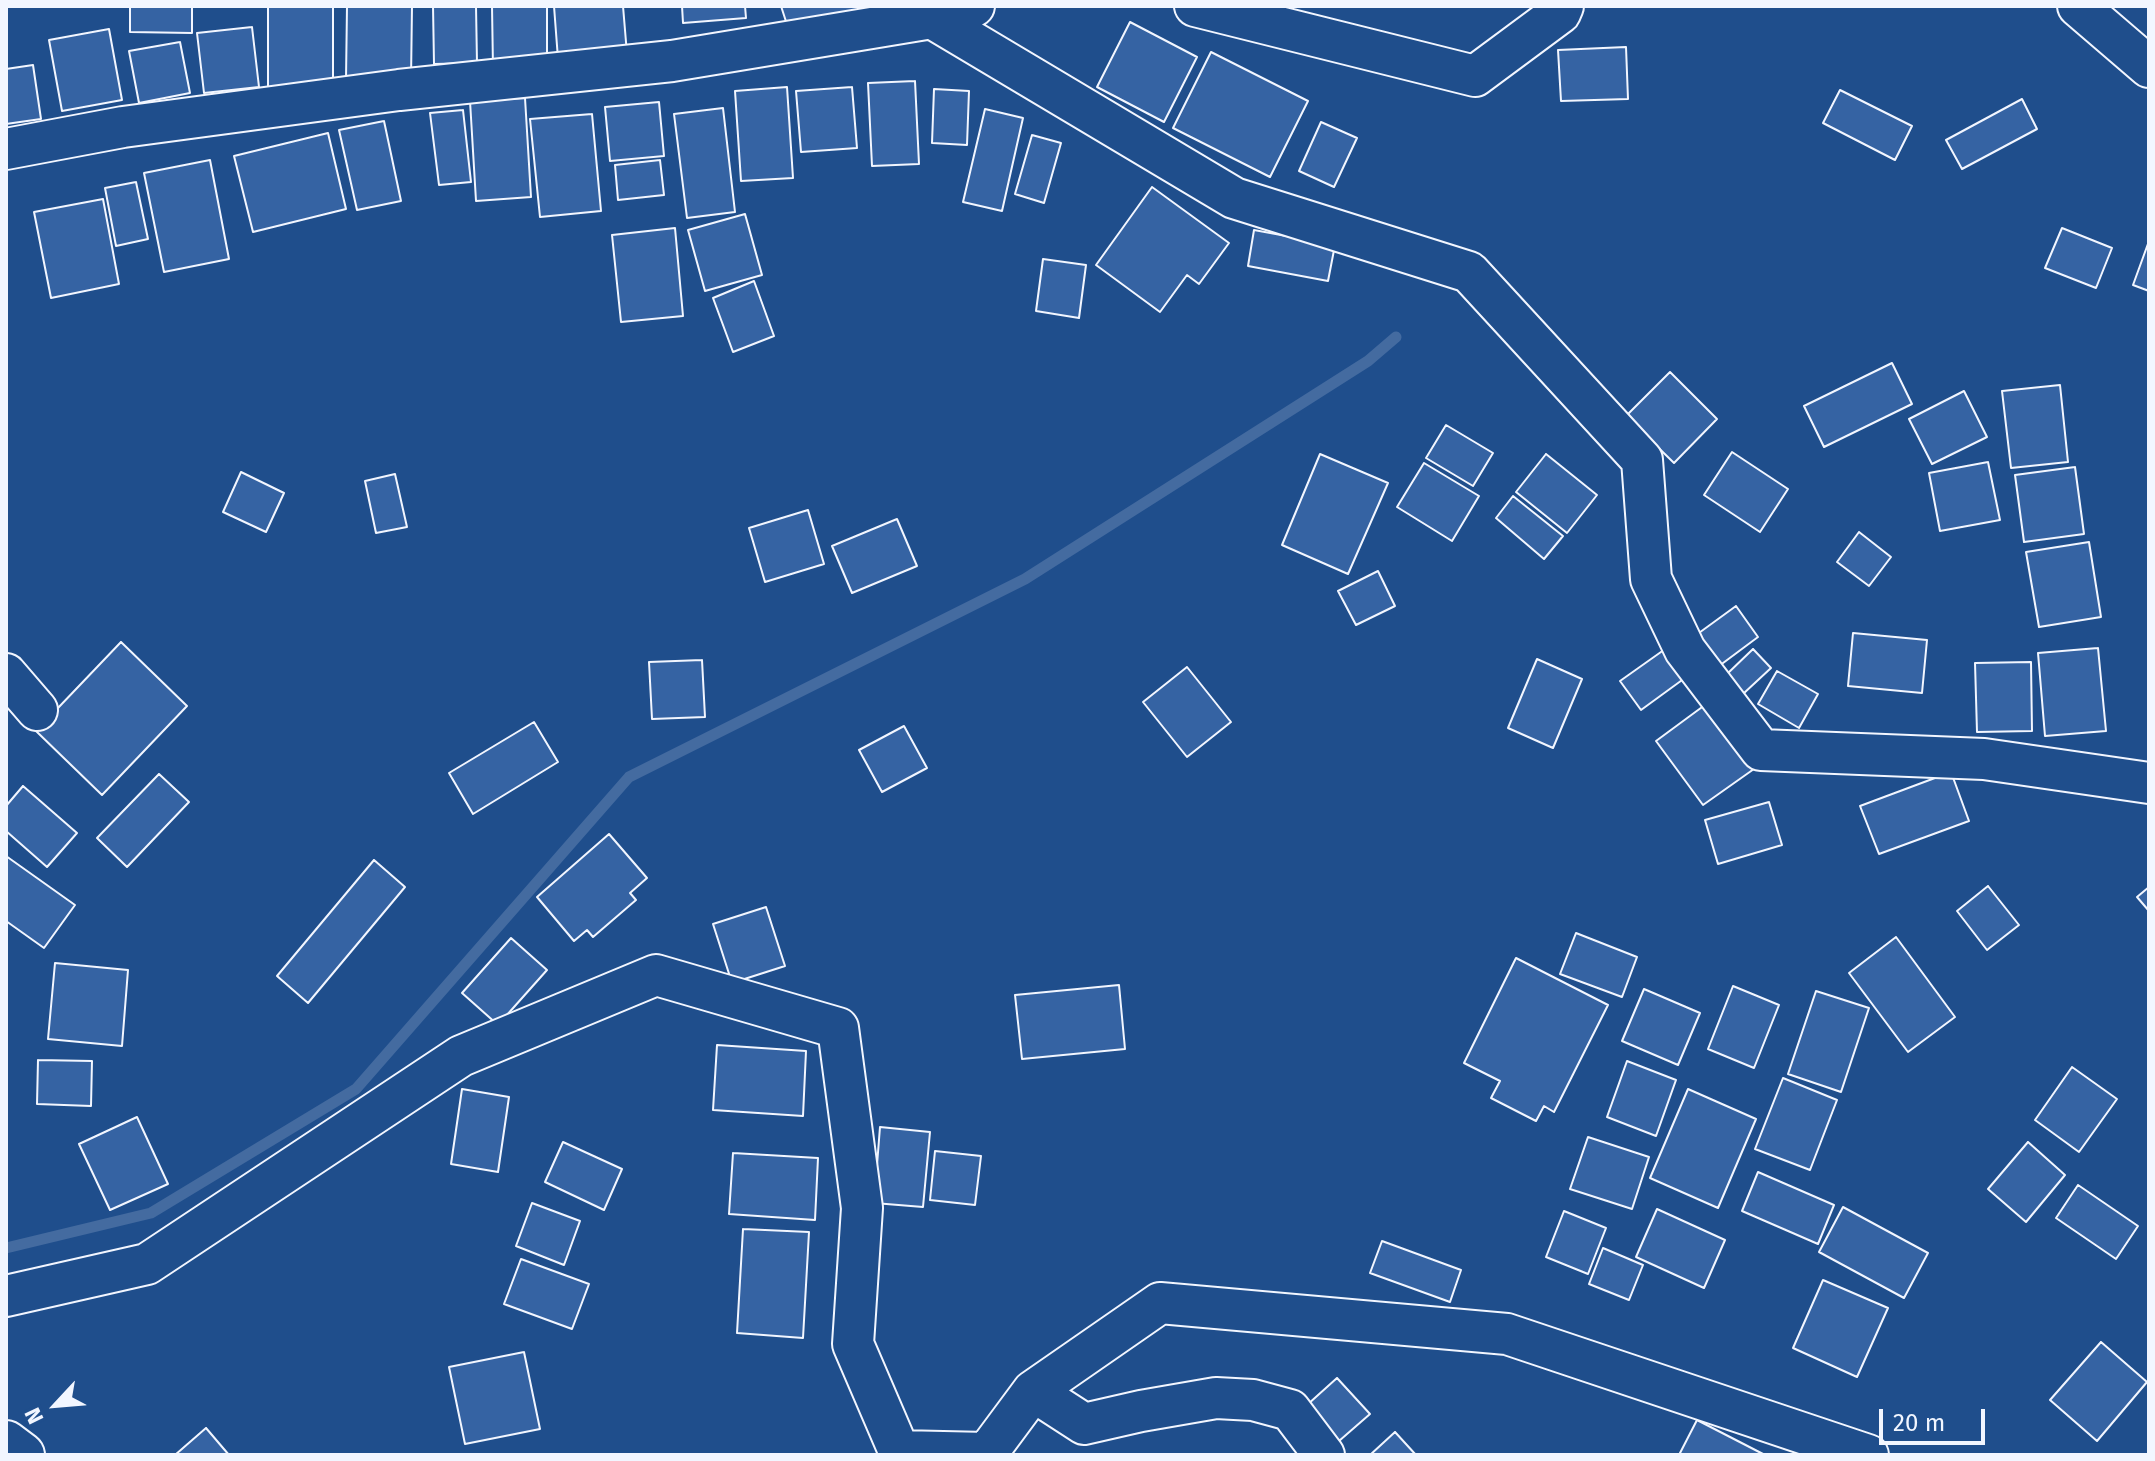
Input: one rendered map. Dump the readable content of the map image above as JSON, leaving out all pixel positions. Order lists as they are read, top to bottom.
{
  "scale_bar": "20 m",
  "north": "bottom left"
}
